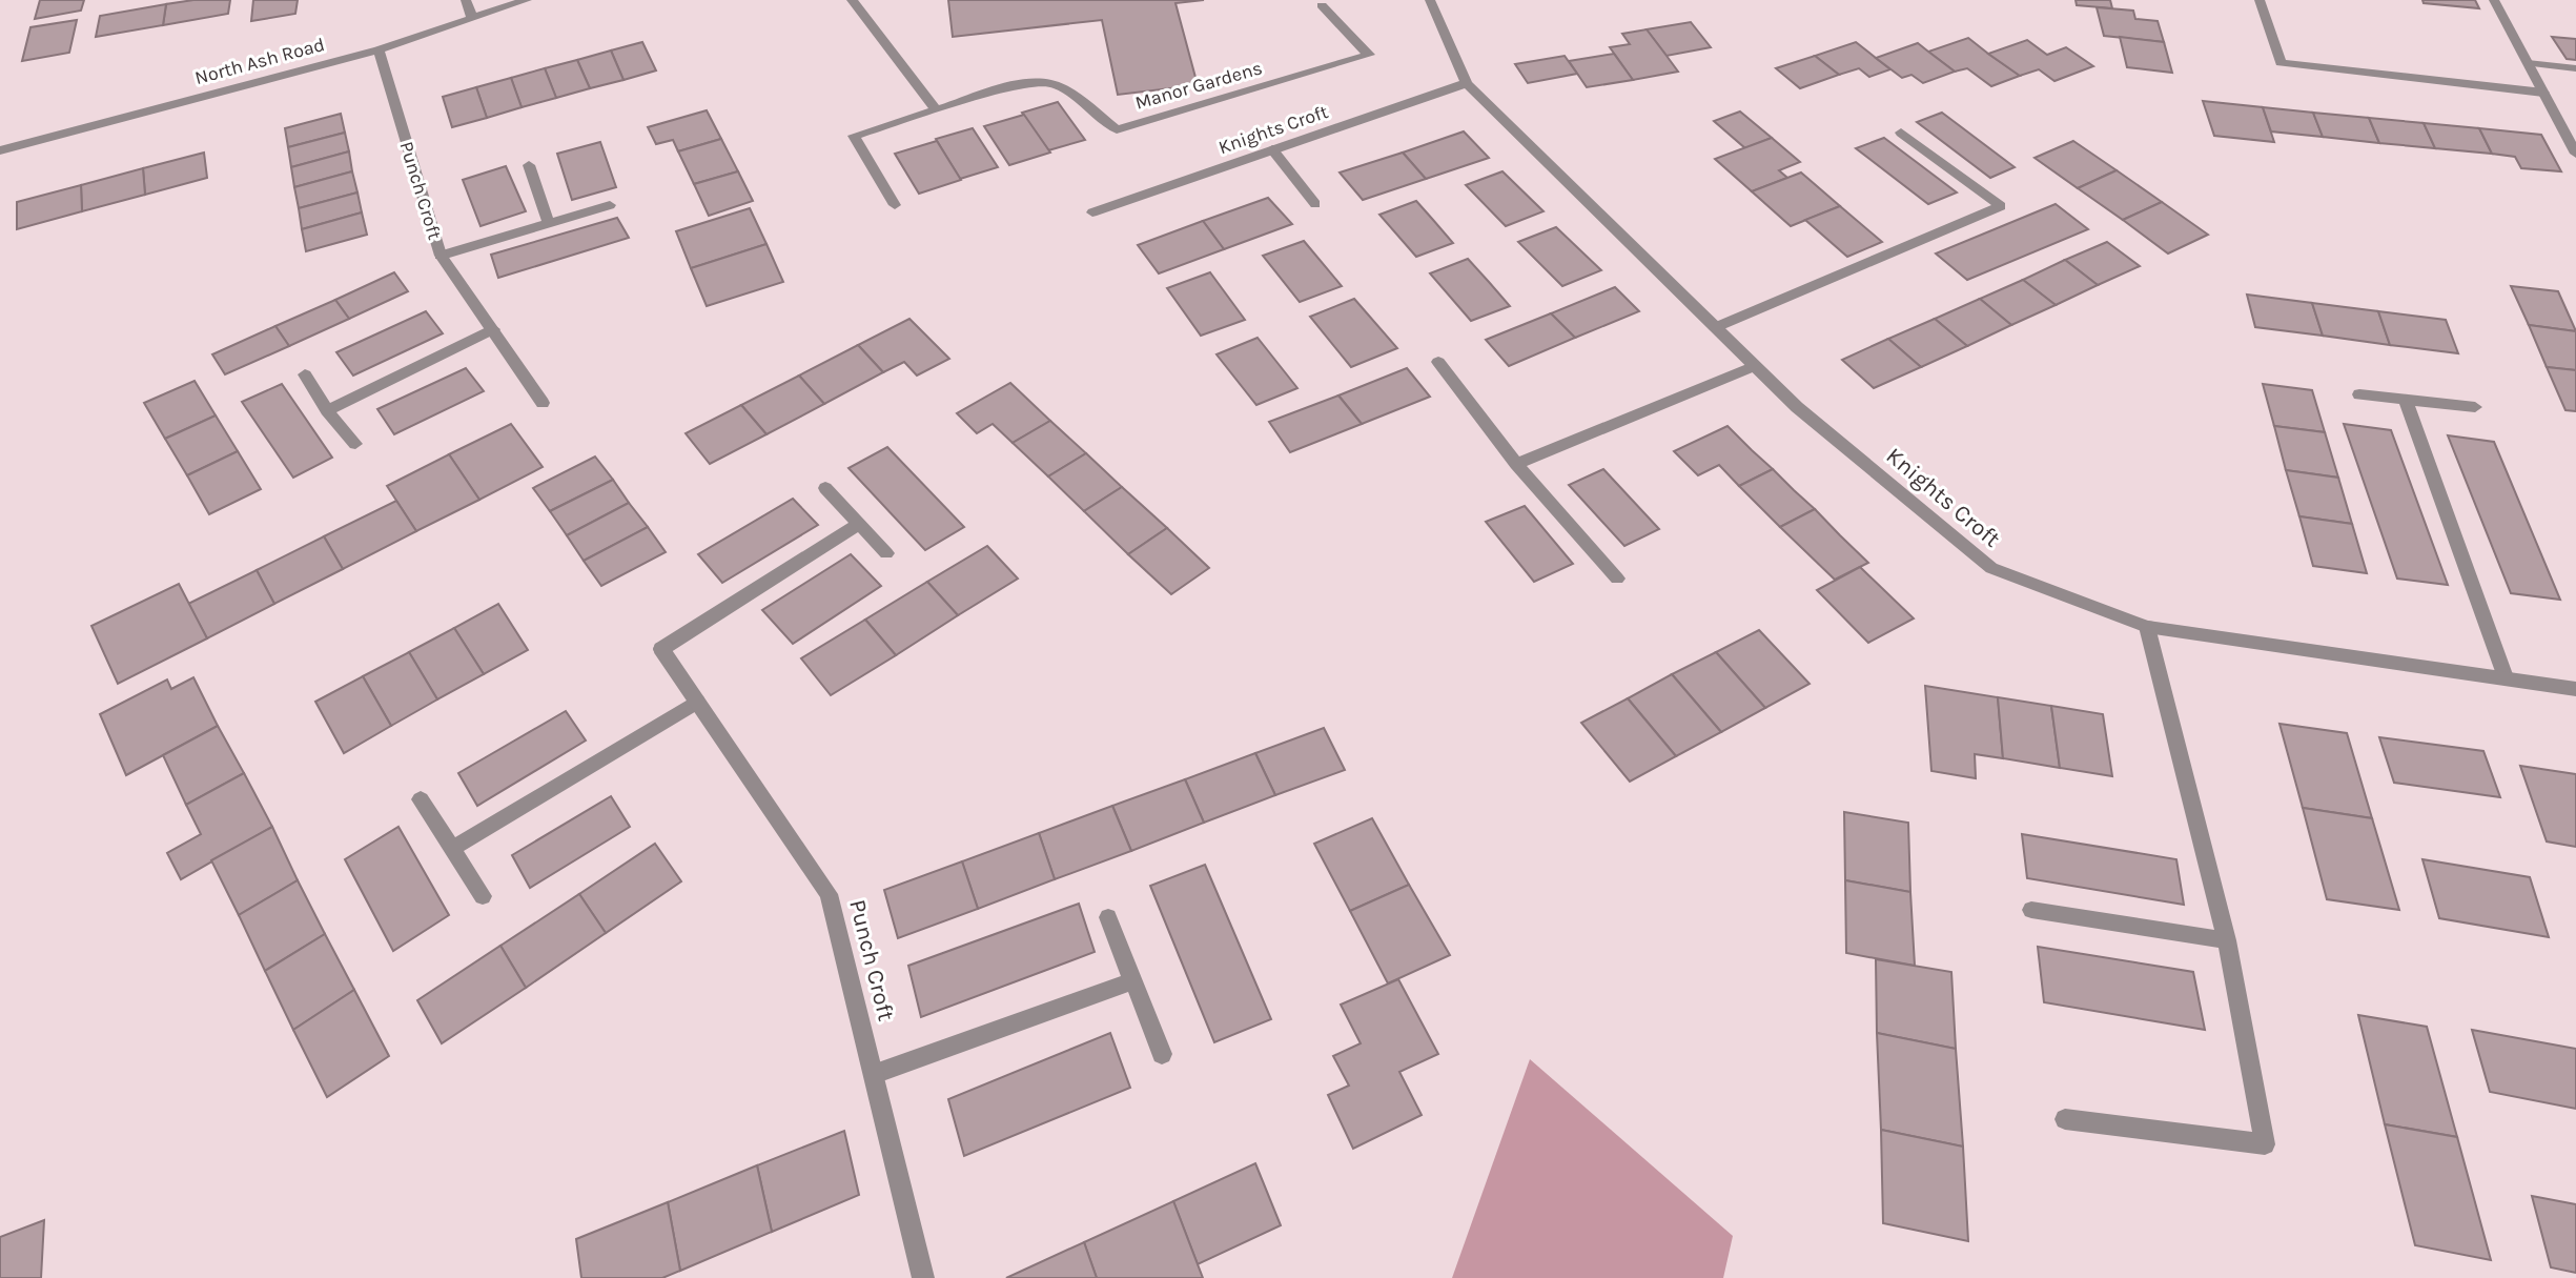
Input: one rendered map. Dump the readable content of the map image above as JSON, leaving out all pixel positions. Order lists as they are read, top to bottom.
{
  "streets": {
    "street": [
      "North Ash Road",
      "Manor Gardens",
      "Knights Croft",
      "Punch Croft"
    ]
  },
  "crossings": [
    ["North Ash Road", "Punch Croft"]
  ]
}
